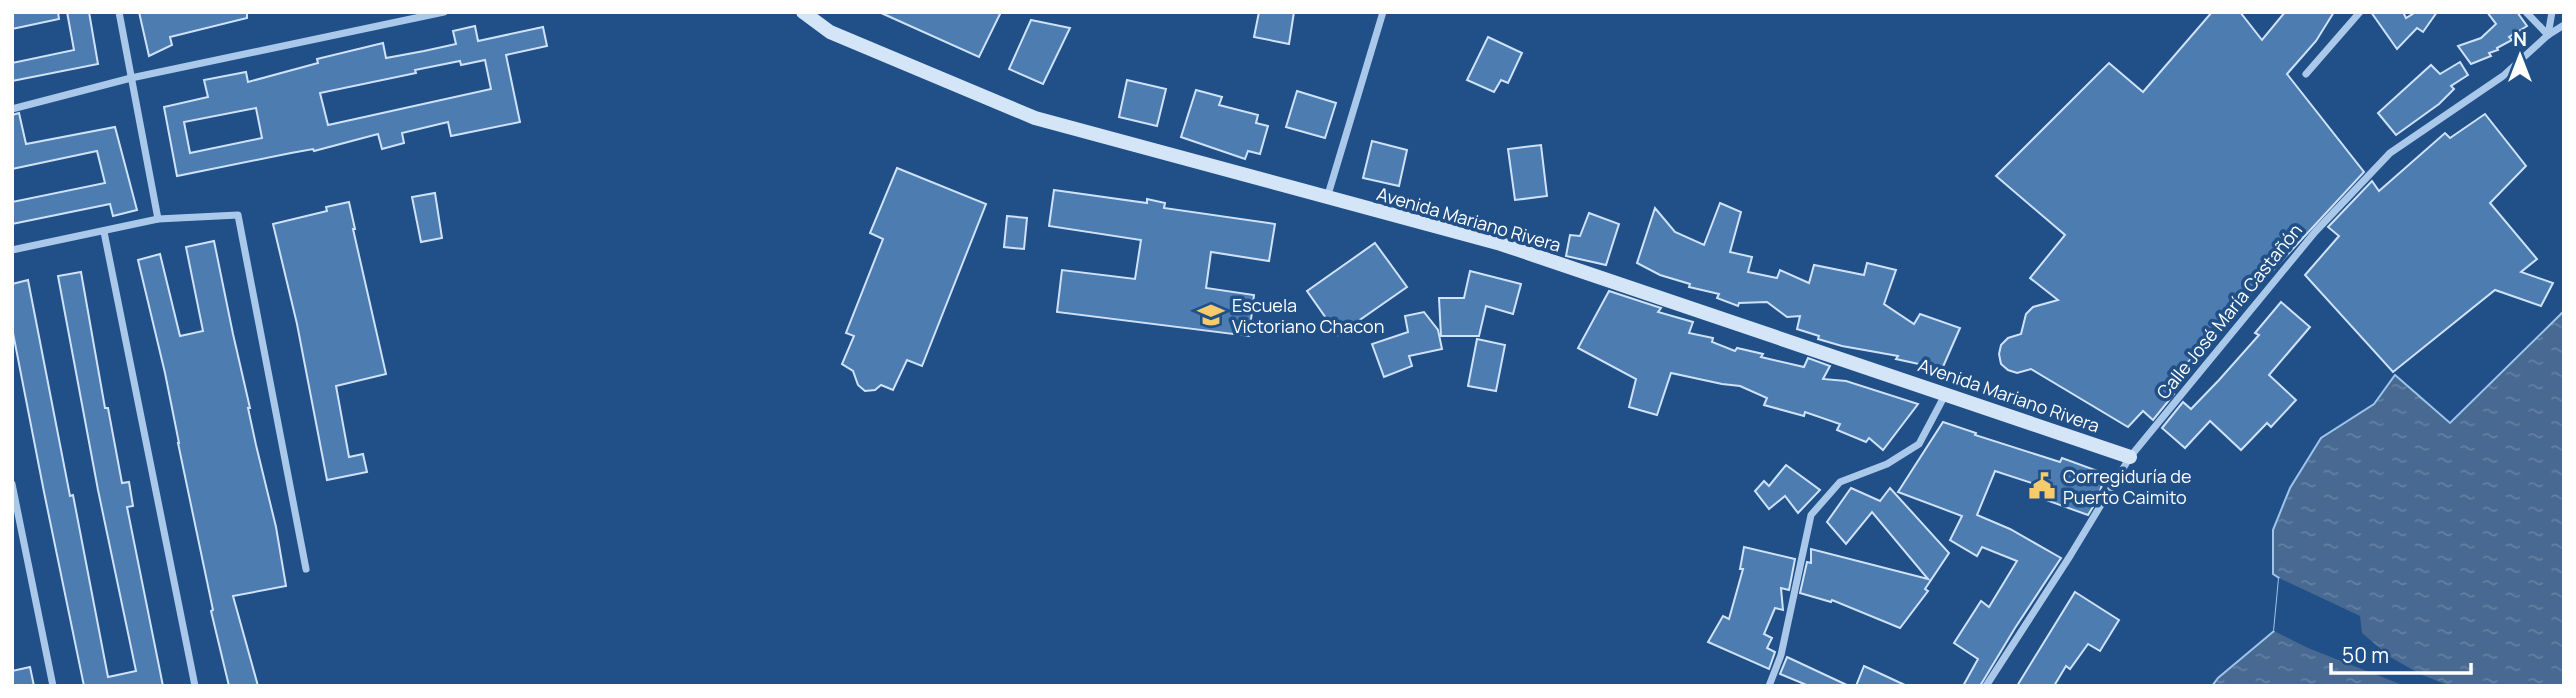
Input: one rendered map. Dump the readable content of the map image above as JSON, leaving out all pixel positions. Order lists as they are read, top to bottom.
{
  "streets": {
    "main road": ["Avenida Mariano Rivera"],
    "street": ["Calle José María Castañón"]
  },
  "crossings": [
    ["Avenida Mariano Rivera", "Calle José María Castañón"]
  ],
  "places": {
    "school or university": ["Escuela Victoriano Chacon"],
    "public building": ["Corregiduría de Puerto Caimito"]
  },
  "scale_bar": "50 m",
  "north": "top"
}
